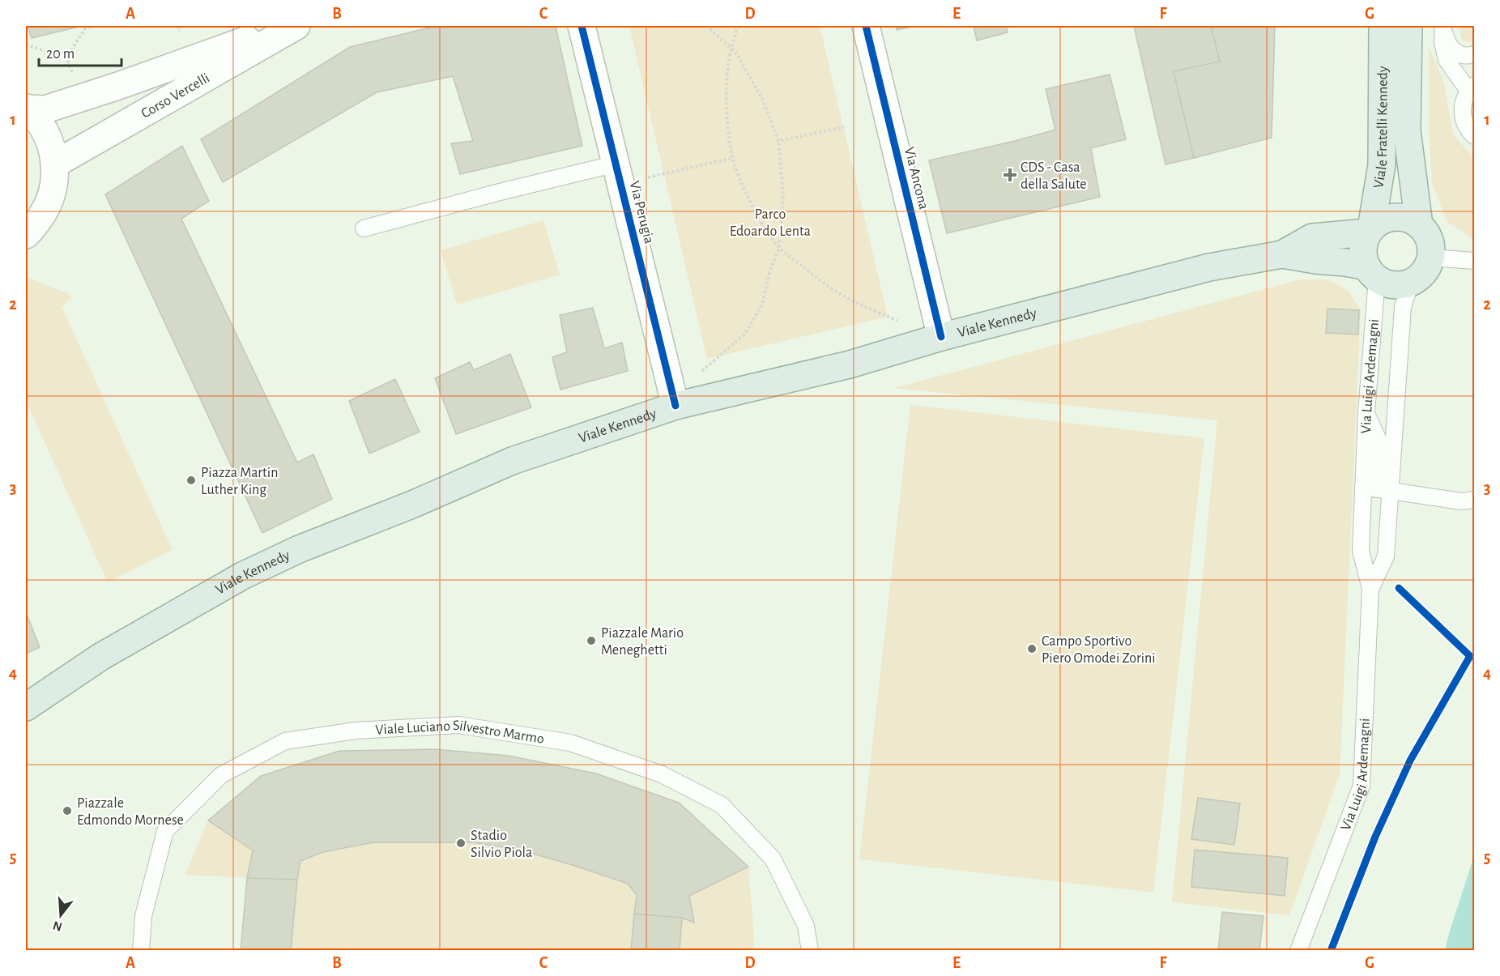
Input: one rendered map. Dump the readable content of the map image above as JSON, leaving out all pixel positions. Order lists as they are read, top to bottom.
{
  "streets": {
    "main road": [
      "Corso Vercelli",
      "Viale Fratelli Kennedy",
      "Via Ancona",
      "Via Perugia",
      "Viale Kennedy"
    ],
    "lane": ["Via Luigi Ardemagni", "Viale Luciano Silvestro Marmo"]
  },
  "crossings": [
    ["Viale Fratelli Kennedy", "Via Luigi Ardemagni"],
    ["Via Ancona", "Viale Kennedy"],
    ["Via Perugia", "Viale Kennedy"]
  ],
  "parks": ["Parco Edoardo Lenta"],
  "places": {
    "health": ["CDS - Casa della Salute"],
    "other": [
      "Piazza Martin Luther King",
      "Piazzale Mario Meneghetti",
      "Campo Sportivo Piero Omodei Zorini",
      "Piazzale Edmondo Mornese",
      "Stadio Silvio Piola"
    ]
  },
  "scale_bar": "20 m",
  "north": "bottom",
  "grid": {
    "columns": [
      "A",
      "B",
      "C",
      "D",
      "E",
      "F",
      "G"
    ],
    "rows": [
      "1",
      "2",
      "3",
      "4",
      "5"
    ]
  }
}
